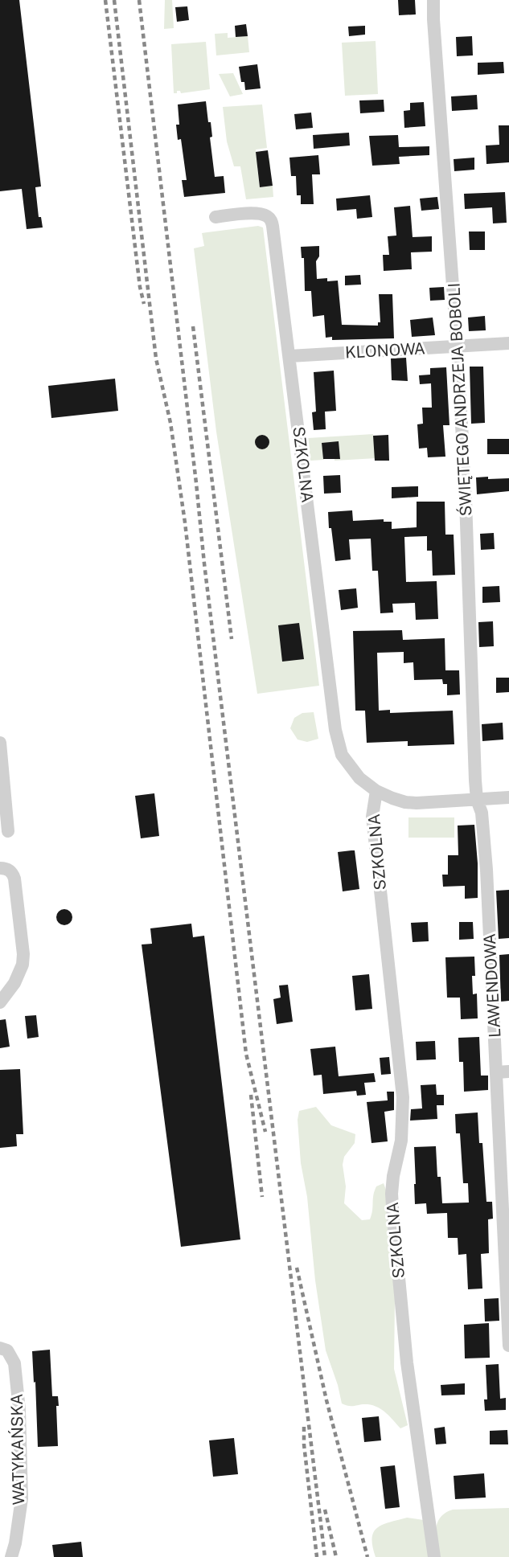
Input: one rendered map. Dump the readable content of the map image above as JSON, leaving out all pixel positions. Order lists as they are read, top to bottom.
{
  "streets": {
    "street": [
      "KLONOWA",
      "ŚWIĘTEGO ANDRZEJA BOBOLI",
      "SZKOLNA",
      "LAWENDOWA",
      "WATYKAŃSKA"
    ]
  },
  "crossings": [
    ["KLONOWA", "ŚWIĘTEGO ANDRZEJA BOBOLI"],
    ["KLONOWA", "SZKOLNA"],
    ["ŚWIĘTEGO ANDRZEJA BOBOLI", "LAWENDOWA"]
  ]
}
